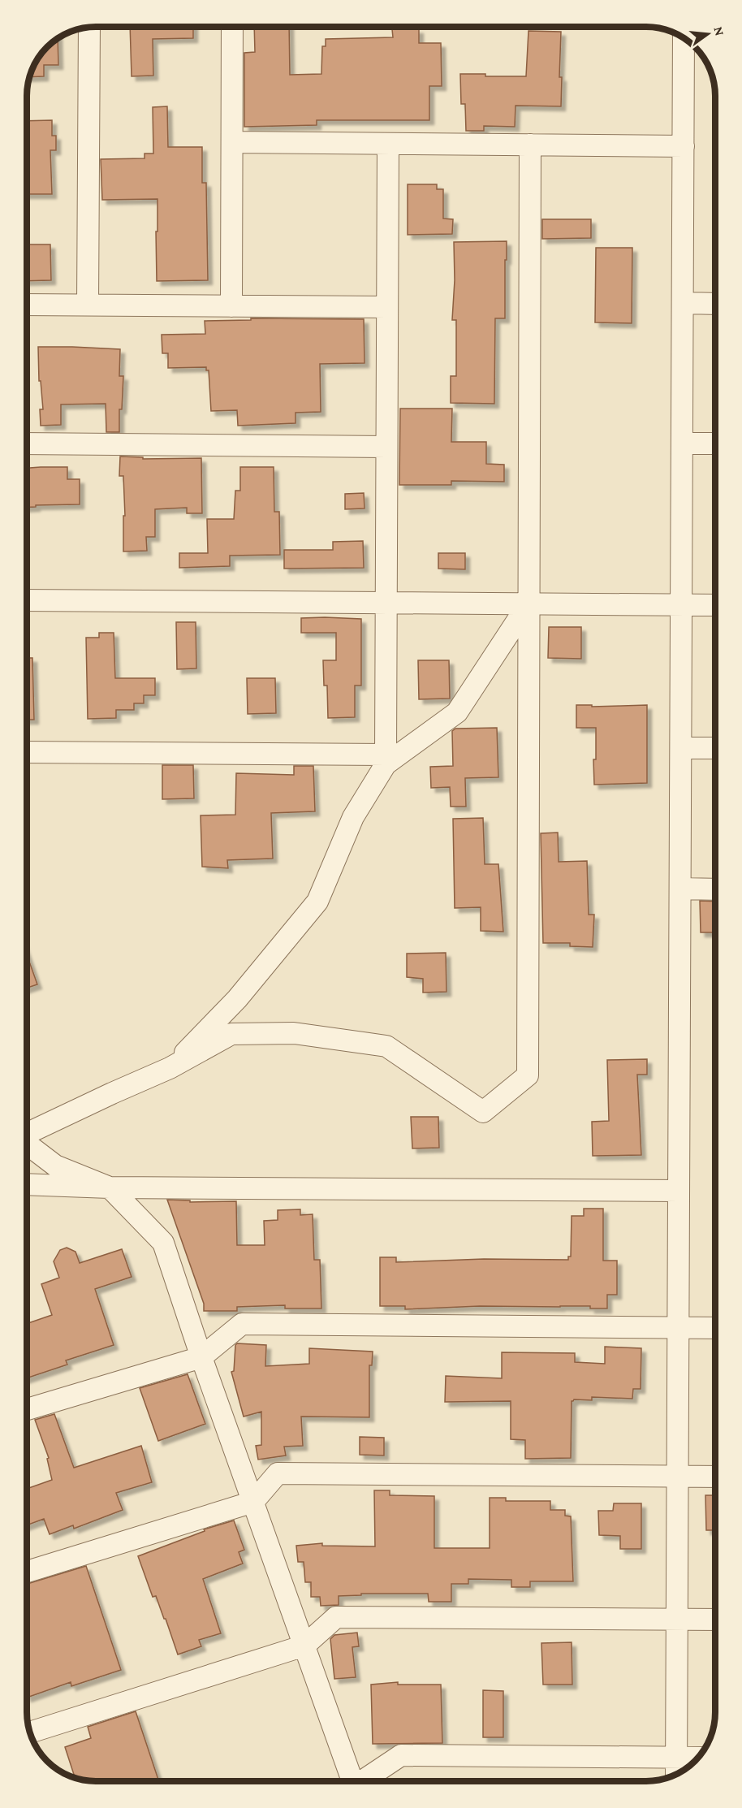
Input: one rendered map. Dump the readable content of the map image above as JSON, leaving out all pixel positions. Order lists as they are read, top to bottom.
{
  "north": "right"
}
